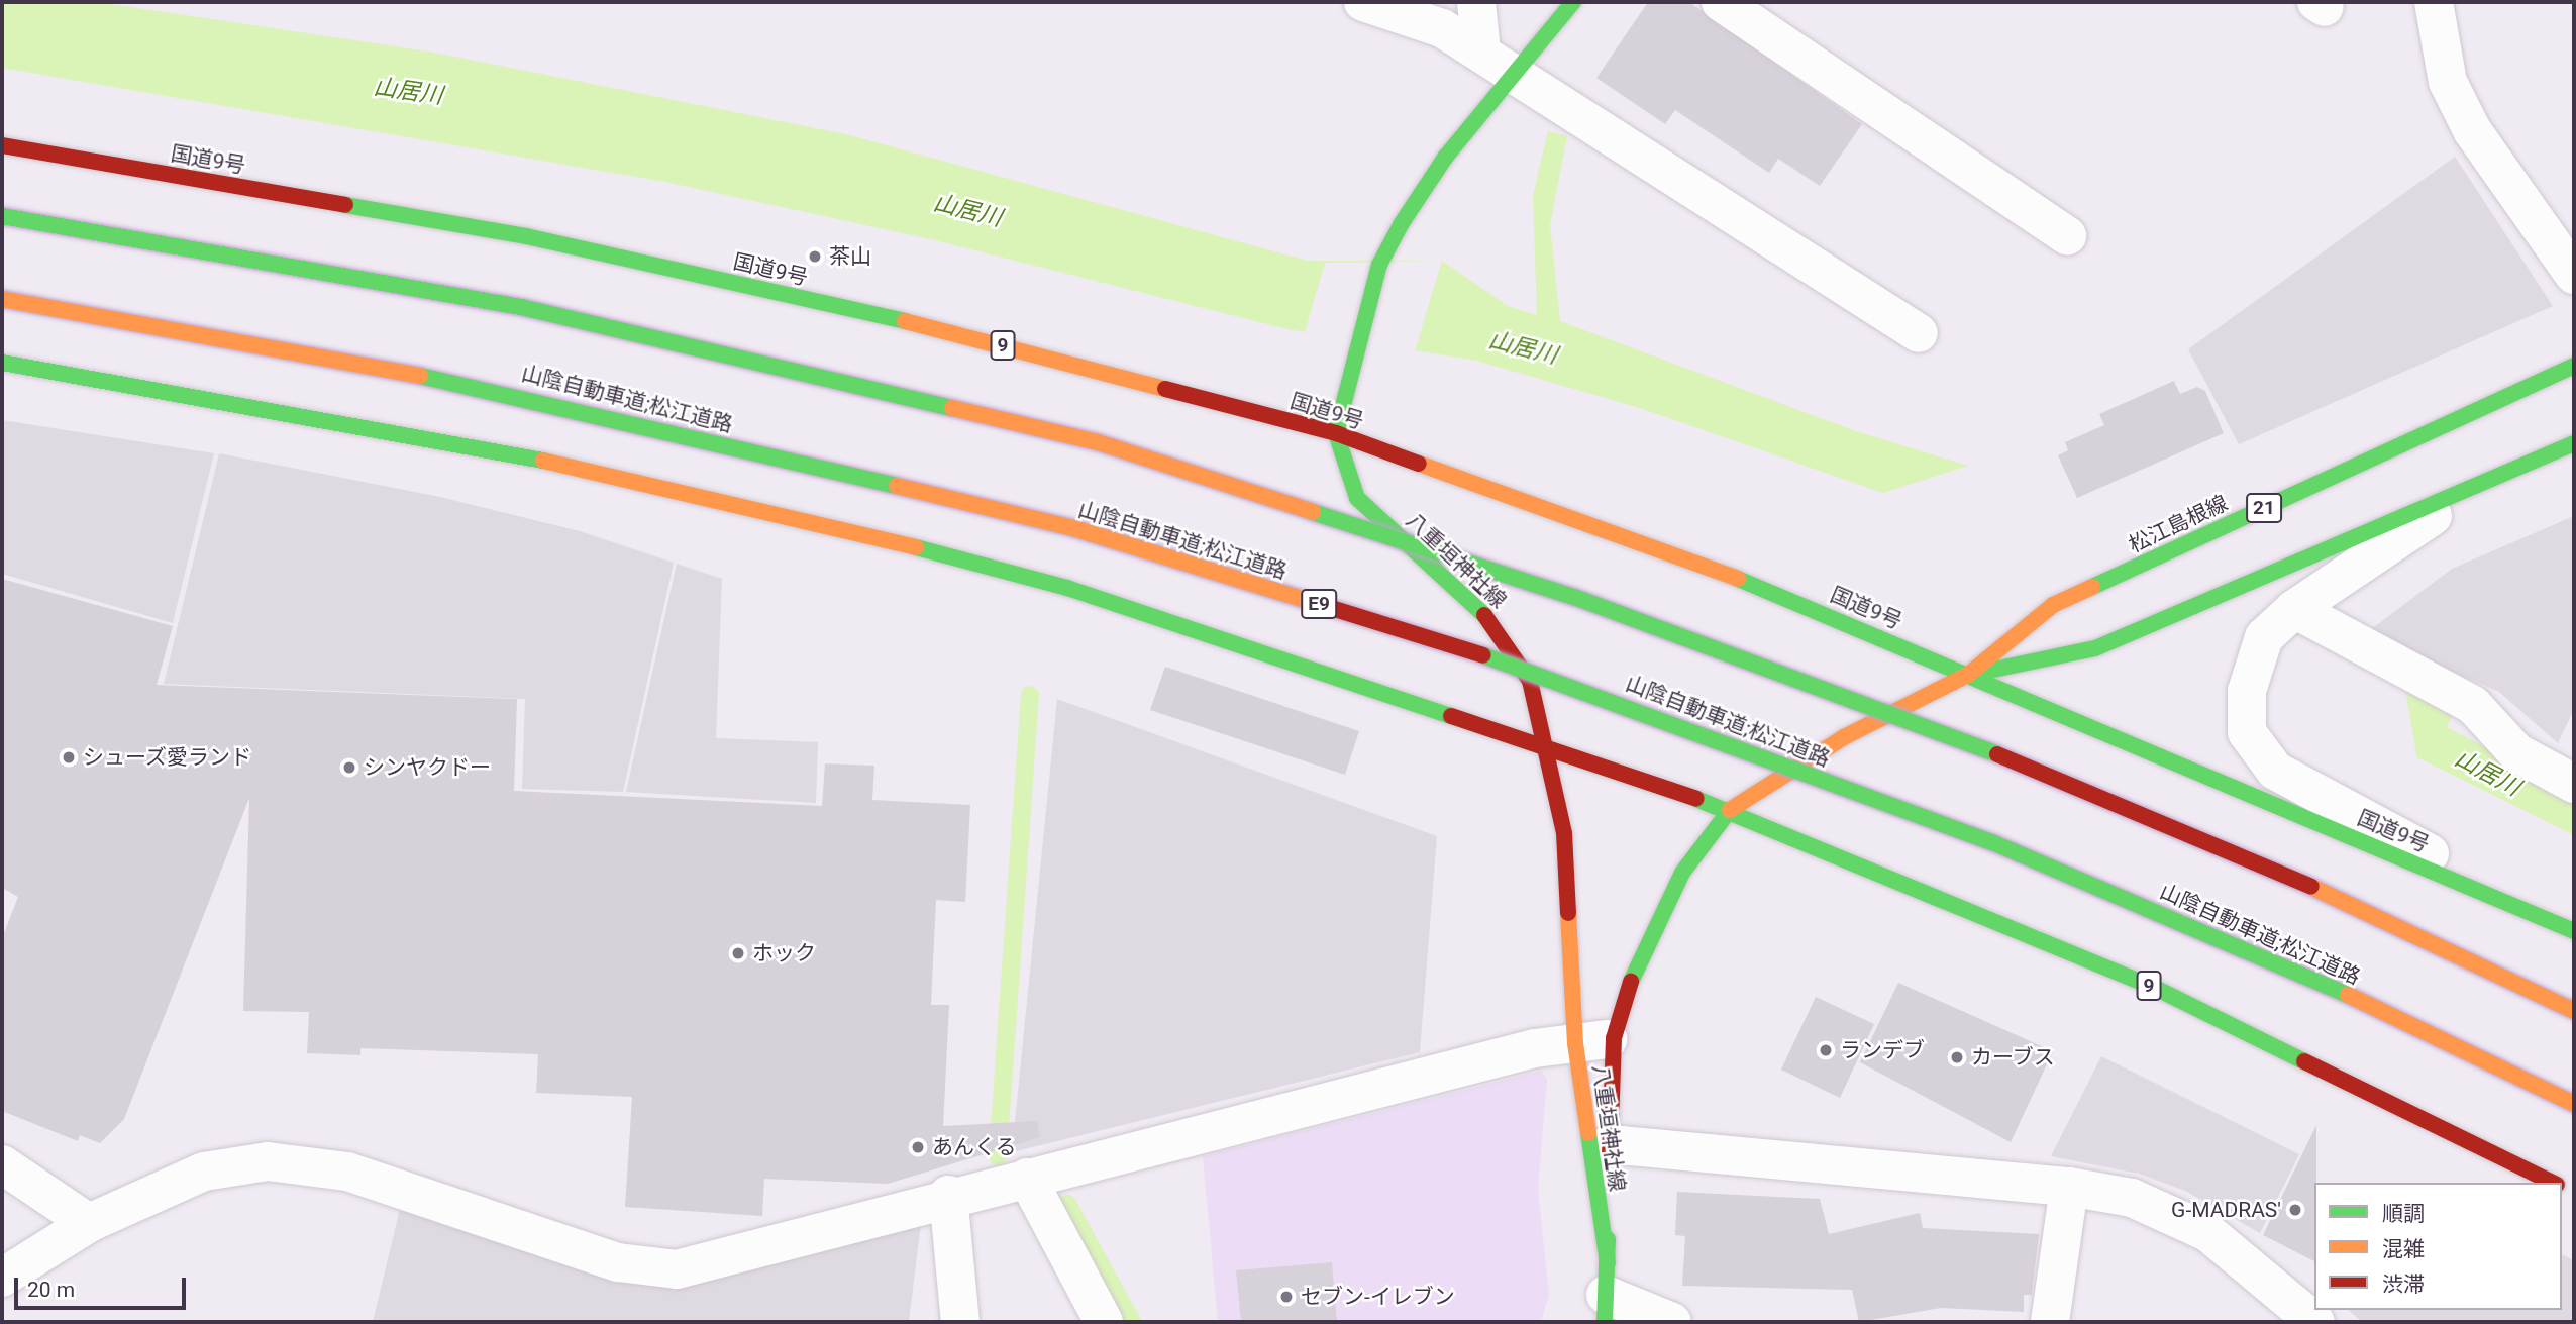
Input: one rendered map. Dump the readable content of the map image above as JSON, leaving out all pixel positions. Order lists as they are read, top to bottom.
{
  "streets": {
    "main road": [
      "国道9号",
      "9",
      "山陰自動車道;松江道路",
      "21",
      "松江島根線",
      "八重垣神社線",
      "E9"
    ]
  },
  "crossings": [
    ["国道9号", "松江島根線"],
    ["国道9号", "八重垣神社線"],
    ["9", "松江島根線"],
    ["9", "八重垣神社線"],
    ["松江島根線", "八重垣神社線"]
  ],
  "water": ["山居川"],
  "places": [
    "茶山",
    "シューズ愛ランド",
    "シンヤクドー",
    "ホック",
    "ランデブ",
    "カーブス",
    "あんくる",
    "G-MADRAS'",
    "セブン-イレブン"
  ],
  "legend": ["順調", "混雑", "渋滞"],
  "scale_bar": "20 m"
}
